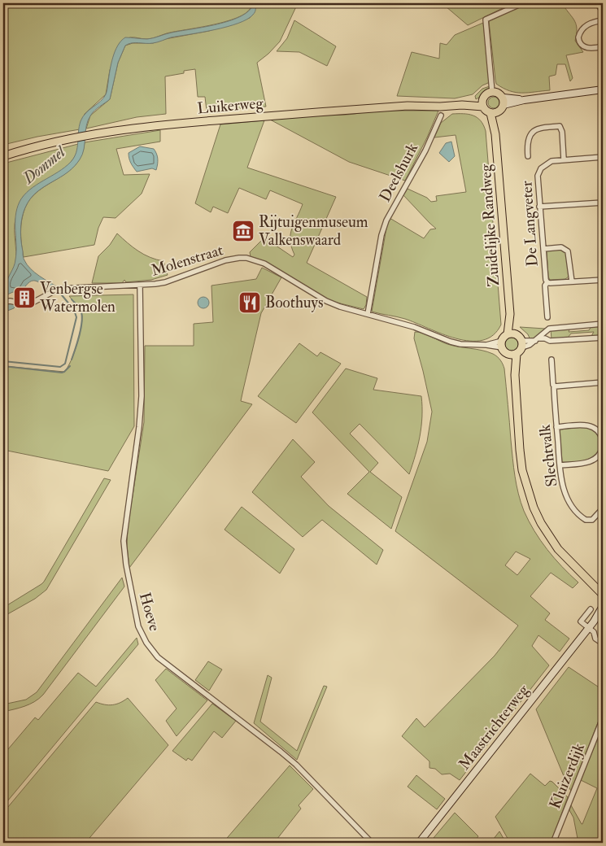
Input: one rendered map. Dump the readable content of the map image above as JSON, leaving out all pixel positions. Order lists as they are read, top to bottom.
{
  "streets": {
    "main road": ["Luikerweg", "Zuidelijke Randweg", "Maastrichterweg"],
    "street": [
      "Deelshurk",
      "De Langveter",
      "Molenstraat",
      "Slechtvalk",
      "Hoeve",
      "Kluizerdijk"
    ]
  },
  "crossings": [
    ["Luikerweg", "Zuidelijke Randweg"],
    ["Deelshurk", "Molenstraat"],
    ["Zuidelijke Randweg", "Molenstraat"],
    ["Molenstraat", "Hoeve"]
  ],
  "water": ["Dommel"],
  "places": {
    "museum": ["Rijtuigenmuseum Valkenswaard"],
    "building": ["Venbergse Watermolen"],
    "restaurant": ["Boothuys"]
  }
}
